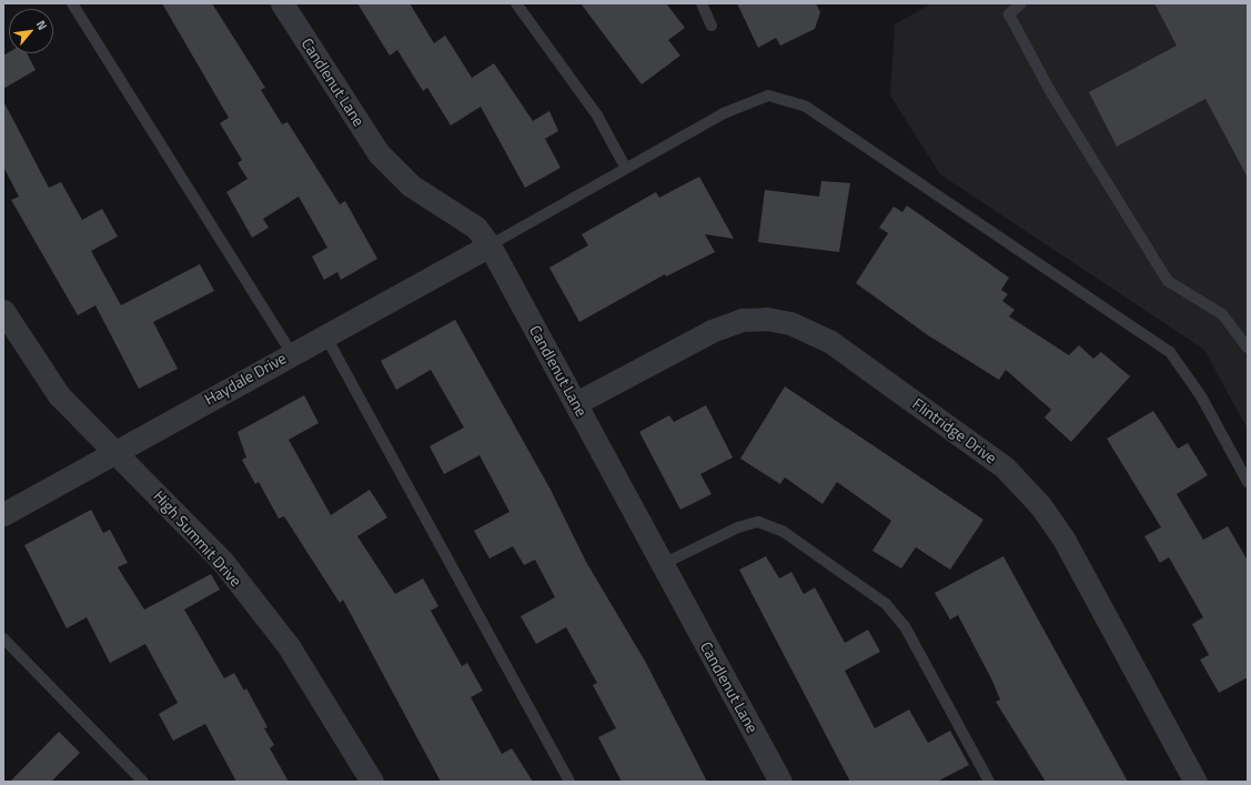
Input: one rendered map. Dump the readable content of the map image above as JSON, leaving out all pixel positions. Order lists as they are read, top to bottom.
{
  "streets": {
    "street": [
      "Candlenut Lane",
      "Haydale Drive",
      "Flintridge Drive",
      "High Summit Drive"
    ]
  },
  "crossings": [
    ["Candlenut Lane", "Haydale Drive"],
    ["Candlenut Lane", "Flintridge Drive"],
    ["Haydale Drive", "High Summit Drive"]
  ],
  "north": "top right"
}
